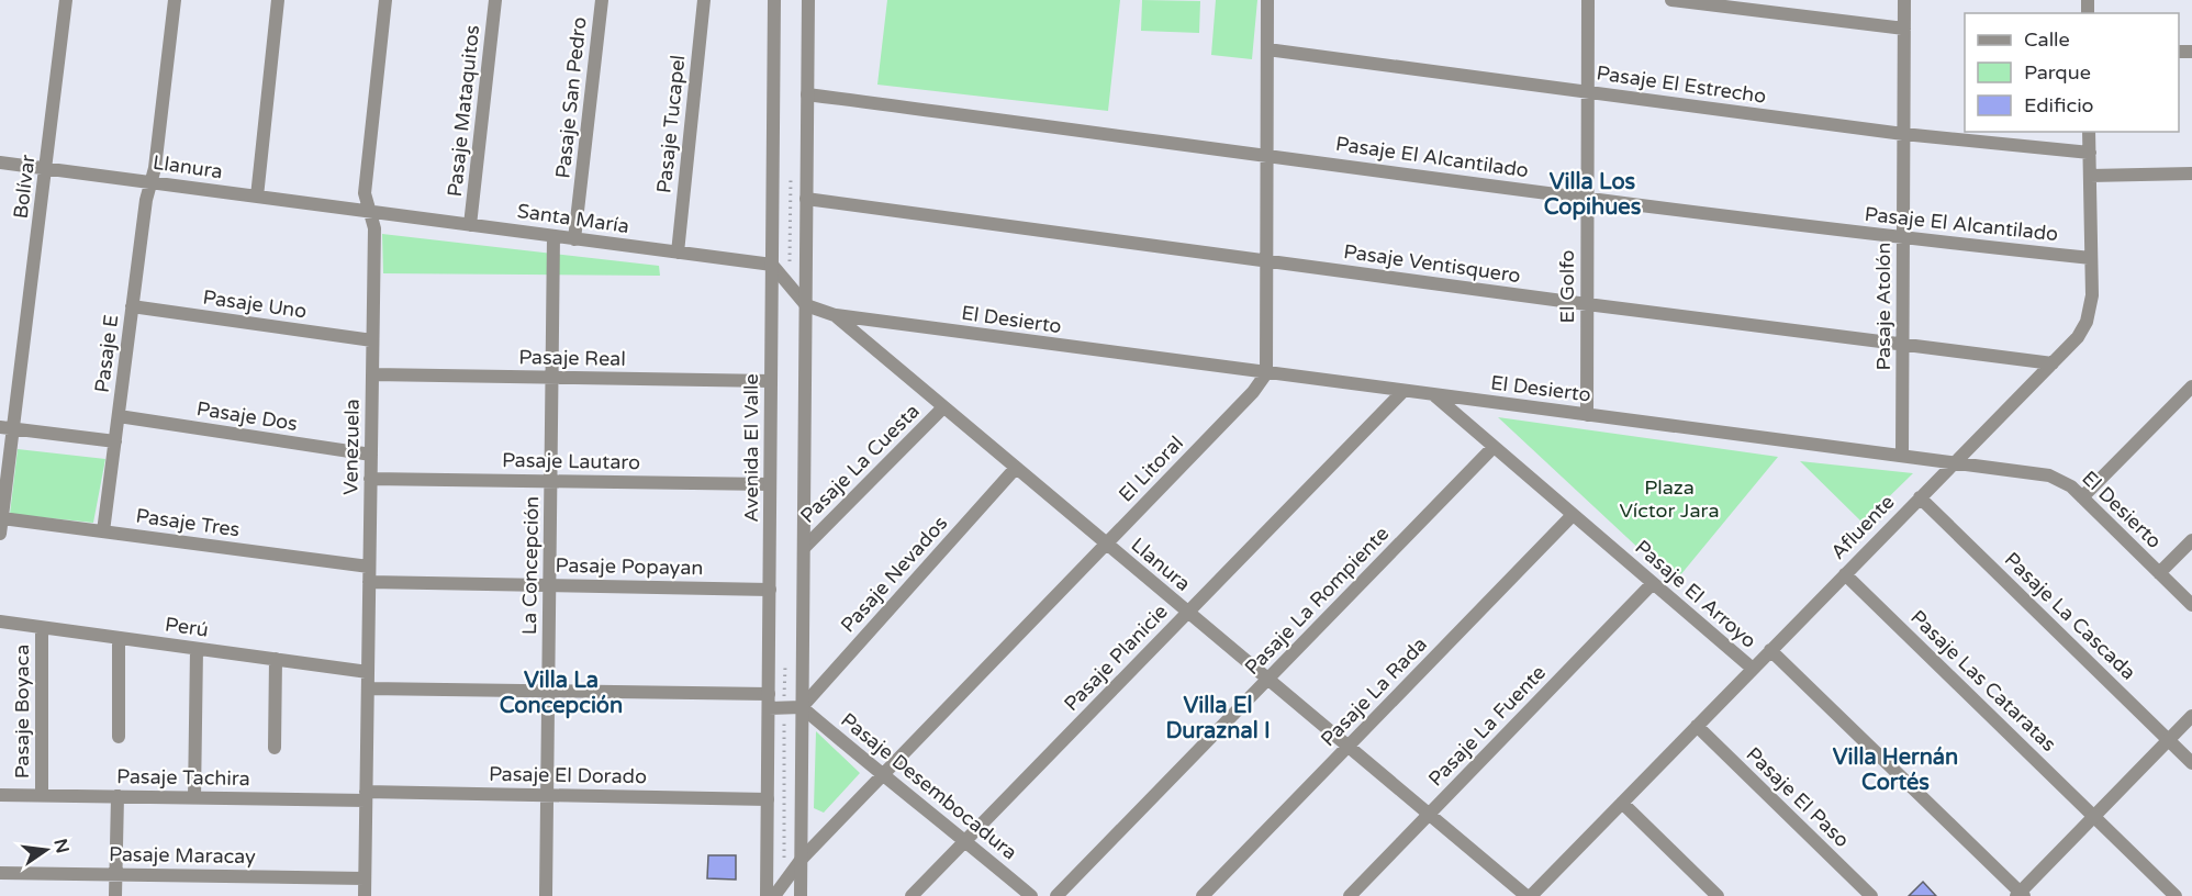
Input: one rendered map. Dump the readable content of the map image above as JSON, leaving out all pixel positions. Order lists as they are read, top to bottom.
{
  "streets": {
    "street": [
      "Pasaje El Estrecho",
      "Pasaje San Pedro",
      "Pasaje Mataquitos",
      "Pasaje Tucapel",
      "Pasaje El Alcantilado",
      "Llanura",
      "Bolívar",
      "Santa María",
      "Pasaje Ventisquero",
      "El Golfo",
      "Pasaje Uno",
      "Pasaje Atolón",
      "El Desierto",
      "Pasaje E",
      "Pasaje Real",
      "Pasaje Dos",
      "Venezuela",
      "Avenida El Valle",
      "Pasaje Lautaro",
      "Pasaje La Cuesta",
      "El Litoral",
      "Pasaje Tres",
      "Afluente",
      "La Concepción",
      "Pasaje Popayan",
      "Pasaje Nevados",
      "Pasaje El Arroyo",
      "Pasaje La Rompiente",
      "Pasaje La Cascada",
      "Perú",
      "Pasaje Planicie",
      "Pasaje Las Cataratas",
      "Pasaje La Rada",
      "Pasaje Boyaca",
      "Pasaje La Fuente",
      "Pasaje El Dorado",
      "Pasaje Tachira",
      "Pasaje Desembocadura",
      "Pasaje El Paso",
      "Pasaje Maracay"
    ]
  },
  "crossings": [
    ["Pasaje El Estrecho", "El Golfo"],
    ["Pasaje El Estrecho", "Pasaje Atolón"],
    ["Pasaje El Estrecho", "Afluente"],
    ["Pasaje San Pedro", "Santa María"],
    ["Pasaje Mataquitos", "Santa María"],
    ["Pasaje Tucapel", "Santa María"],
    ["Pasaje El Alcantilado", "El Golfo"],
    ["Pasaje El Alcantilado", "Pasaje Atolón"],
    ["Pasaje El Alcantilado", "Afluente"],
    ["Llanura", "Bolívar"],
    ["Llanura", "Santa María"],
    ["Llanura", "El Desierto"],
    ["Llanura", "Pasaje E"],
    ["Llanura", "Venezuela"],
    ["Llanura", "Pasaje La Cuesta"],
    ["Llanura", "El Litoral"],
    ["Llanura", "Afluente"],
    ["Llanura", "Pasaje Nevados"],
    ["Llanura", "Pasaje La Rompiente"],
    ["Llanura", "Pasaje Planicie"],
    ["Llanura", "Pasaje La Rada"],
    ["Llanura", "Pasaje La Fuente"],
    ["Bolívar", "Pasaje Tres"],
    ["Santa María", "Venezuela"],
    ["Santa María", "Avenida El Valle"],
    ["Santa María", "La Concepción"],
    ["Pasaje Ventisquero", "El Golfo"],
    ["Pasaje Ventisquero", "Pasaje Atolón"],
    ["Pasaje Ventisquero", "Afluente"],
    ["El Golfo", "El Desierto"],
    ["Pasaje Uno", "Pasaje E"],
    ["Pasaje Uno", "Venezuela"],
    ["Pasaje Atolón", "El Desierto"],
    ["El Desierto", "El Litoral"],
    ["El Desierto", "Afluente"],
    ["El Desierto", "Pasaje El Arroyo"],
    ["El Desierto", "Pasaje Planicie"],
    ["Pasaje E", "Pasaje Dos"],
    ["Pasaje E", "Pasaje Tres"],
    ["Pasaje Real", "Venezuela"],
    ["Pasaje Real", "Avenida El Valle"],
    ["Pasaje Real", "La Concepción"],
    ["Pasaje Dos", "Venezuela"],
    ["Venezuela", "Pasaje Lautaro"],
    ["Venezuela", "Pasaje Tres"],
    ["Venezuela", "Pasaje Popayan"],
    ["Venezuela", "Perú"],
    ["Venezuela", "Pasaje El Dorado"],
    ["Venezuela", "Pasaje Tachira"],
    ["Venezuela", "Pasaje Maracay"],
    ["Avenida El Valle", "Pasaje Lautaro"],
    ["Avenida El Valle", "Pasaje Popayan"],
    ["Avenida El Valle", "Pasaje El Dorado"],
    ["Pasaje Lautaro", "La Concepción"],
    ["El Litoral", "Pasaje Desembocadura"],
    ["Afluente", "Pasaje El Arroyo"],
    ["Afluente", "Pasaje La Cascada"],
    ["Afluente", "Pasaje Las Cataratas"],
    ["Afluente", "Pasaje El Paso"],
    ["La Concepción", "Pasaje Popayan"],
    ["La Concepción", "Pasaje El Dorado"],
    ["Pasaje Nevados", "Pasaje Desembocadura"],
    ["Pasaje El Arroyo", "Pasaje La Rompiente"],
    ["Pasaje El Arroyo", "Pasaje La Rada"],
    ["Pasaje El Arroyo", "Pasaje La Fuente"],
    ["Perú", "Pasaje Boyaca"],
    ["Pasaje Planicie", "Pasaje Desembocadura"],
    ["Pasaje Boyaca", "Pasaje Tachira"],
    ["Pasaje El Dorado", "Pasaje Tachira"]
  ],
  "districts": [
    "Villa Los Copihues",
    "Villa La Concepción",
    "Villa El Duraznal I",
    "Villa Hernán Cortés"
  ],
  "parks": ["Plaza Víctor Jara"],
  "legend": ["Calle", "Parque", "Edificio"],
  "north": "right"
}
